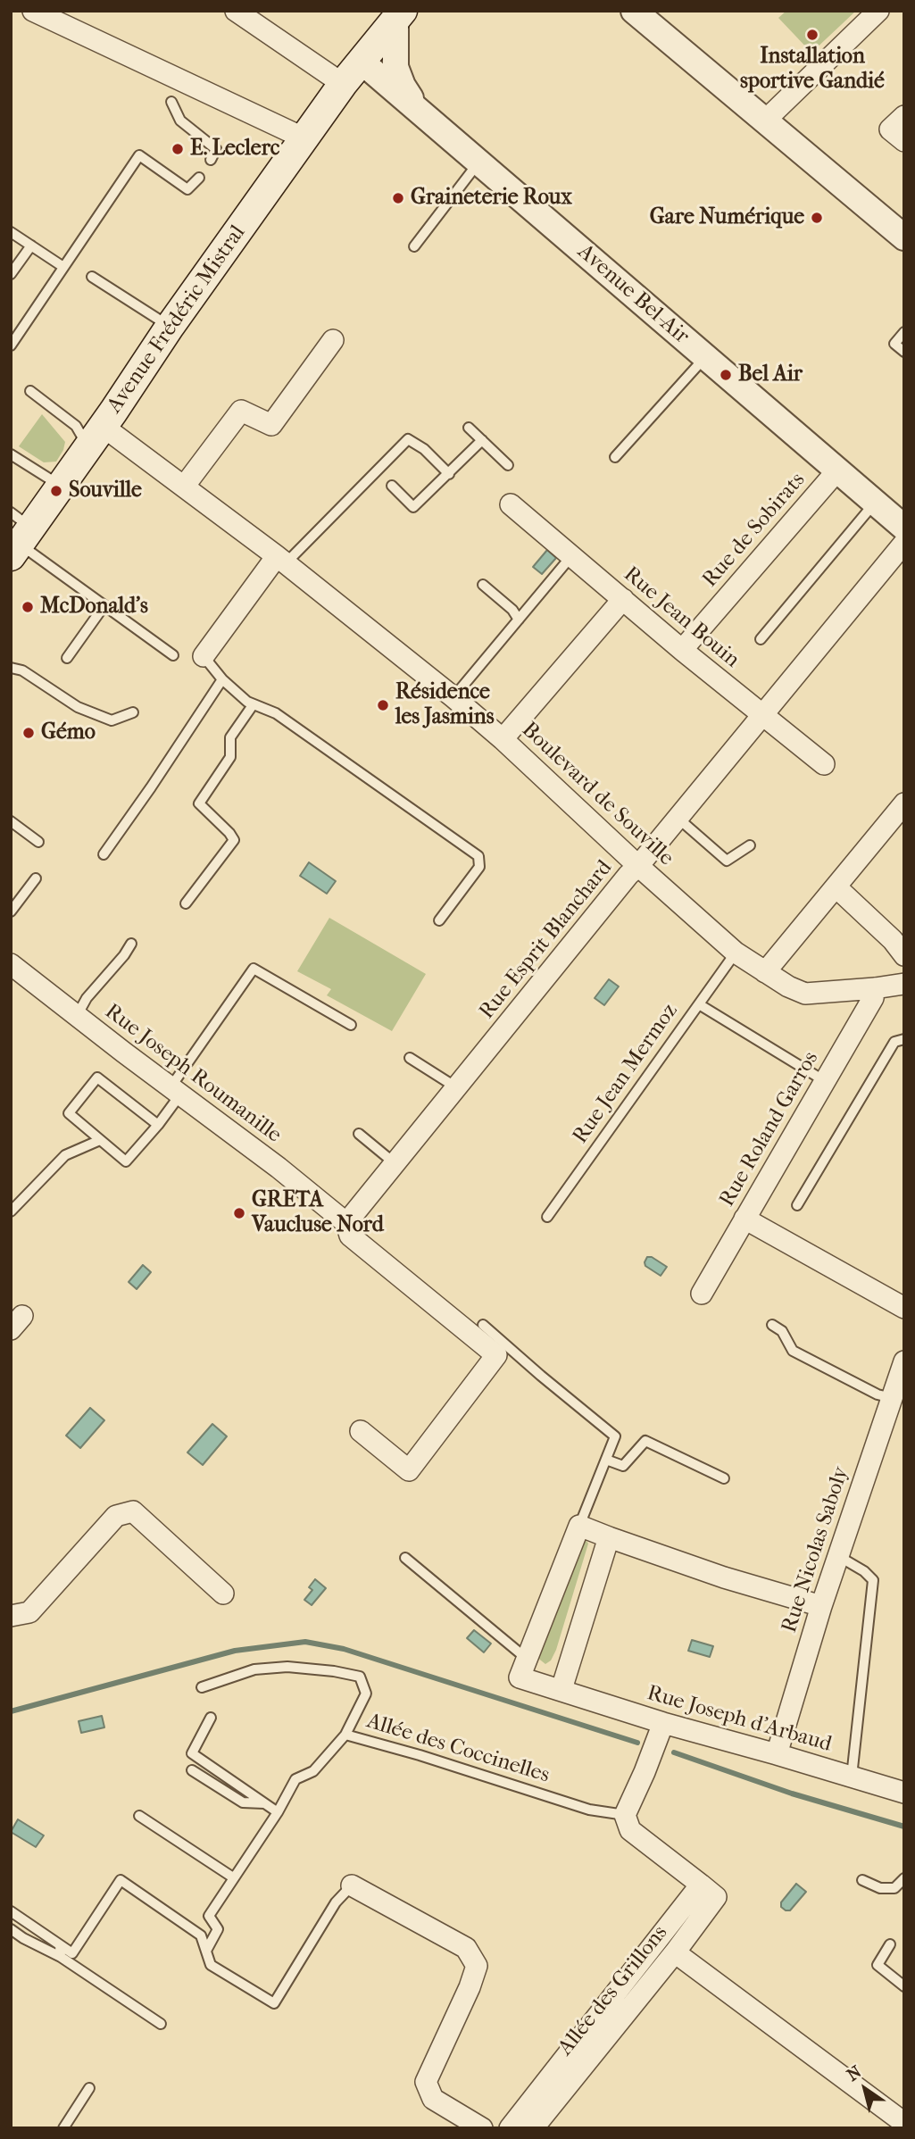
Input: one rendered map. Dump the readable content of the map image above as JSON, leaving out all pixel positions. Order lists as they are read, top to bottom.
{
  "streets": {
    "main road": ["Avenue Frédéric Mistral"],
    "street": [
      "Avenue Bel-Air",
      "Rue de Sobirats",
      "Rue Jean Bouin",
      "Boulevard de Souville",
      "Rue Esprit Blanchard",
      "Rue Joseph Roumanille",
      "Rue Roland Garros",
      "Rue Nicolas Saboly",
      "Rue Joseph d'Arbaud",
      "Allée des Grillons"
    ],
    "lane": ["Rue Jean Mermoz", "Allée des Coccinelles"]
  },
  "crossings": [
    ["Avenue Bel-Air", "Avenue Frédéric Mistral"],
    ["Avenue Bel-Air", "Rue de Sobirats"],
    ["Avenue Frédéric Mistral", "Boulevard de Souville"],
    ["Rue de Sobirats", "Rue Jean Bouin"],
    ["Rue Jean Bouin", "Rue Esprit Blanchard"],
    ["Boulevard de Souville", "Rue Esprit Blanchard"],
    ["Boulevard de Souville", "Rue Jean Mermoz"],
    ["Boulevard de Souville", "Rue Roland Garros"],
    ["Rue Esprit Blanchard", "Rue Joseph Roumanille"],
    ["Rue Nicolas Saboly", "Rue Joseph d'Arbaud"]
  ],
  "places": [
    "Installation sportive Gandié",
    "E. Leclerc",
    "Graineterie Roux",
    "Gare Numérique",
    "Bel Air",
    "Souville",
    "McDonald's",
    "Résidence les Jasmins",
    "Gémo",
    "GRETA Vaucluse Nord"
  ],
  "north": "top left"
}
